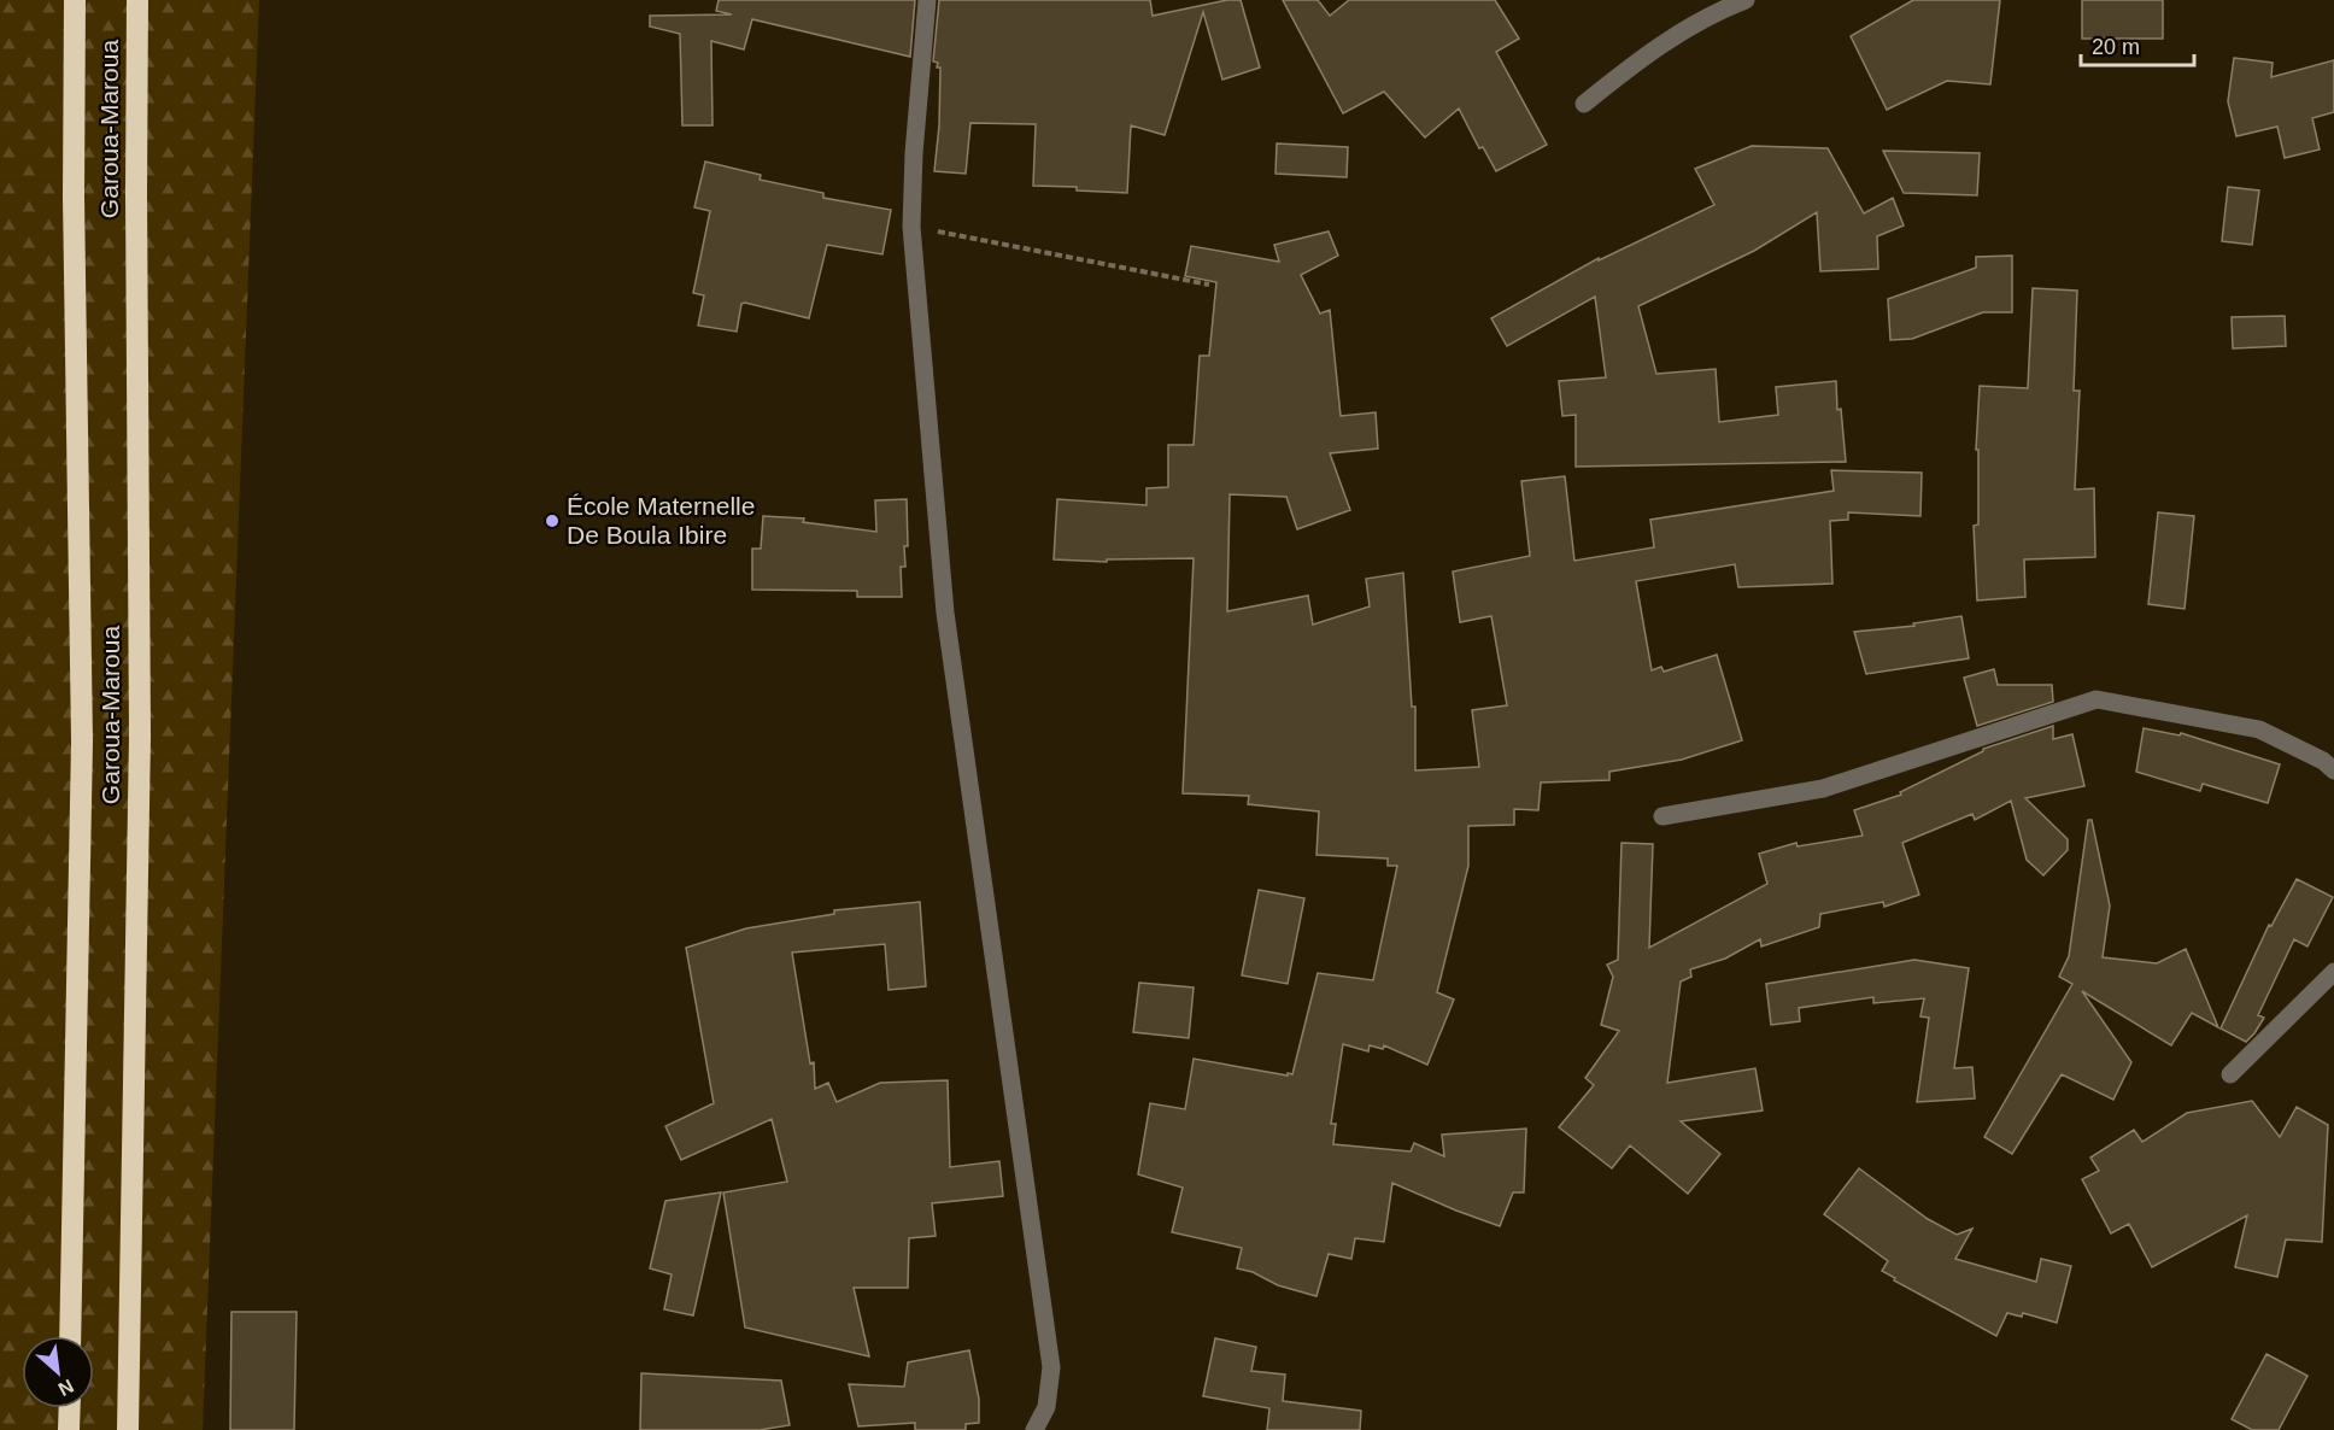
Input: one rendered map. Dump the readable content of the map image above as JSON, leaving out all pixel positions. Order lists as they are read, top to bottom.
{
  "streets": {
    "highway": ["Garoua-Maroua"]
  },
  "places": ["École Maternelle De Boula Ibire"],
  "scale_bar": "20 m",
  "north": "bottom right"
}
